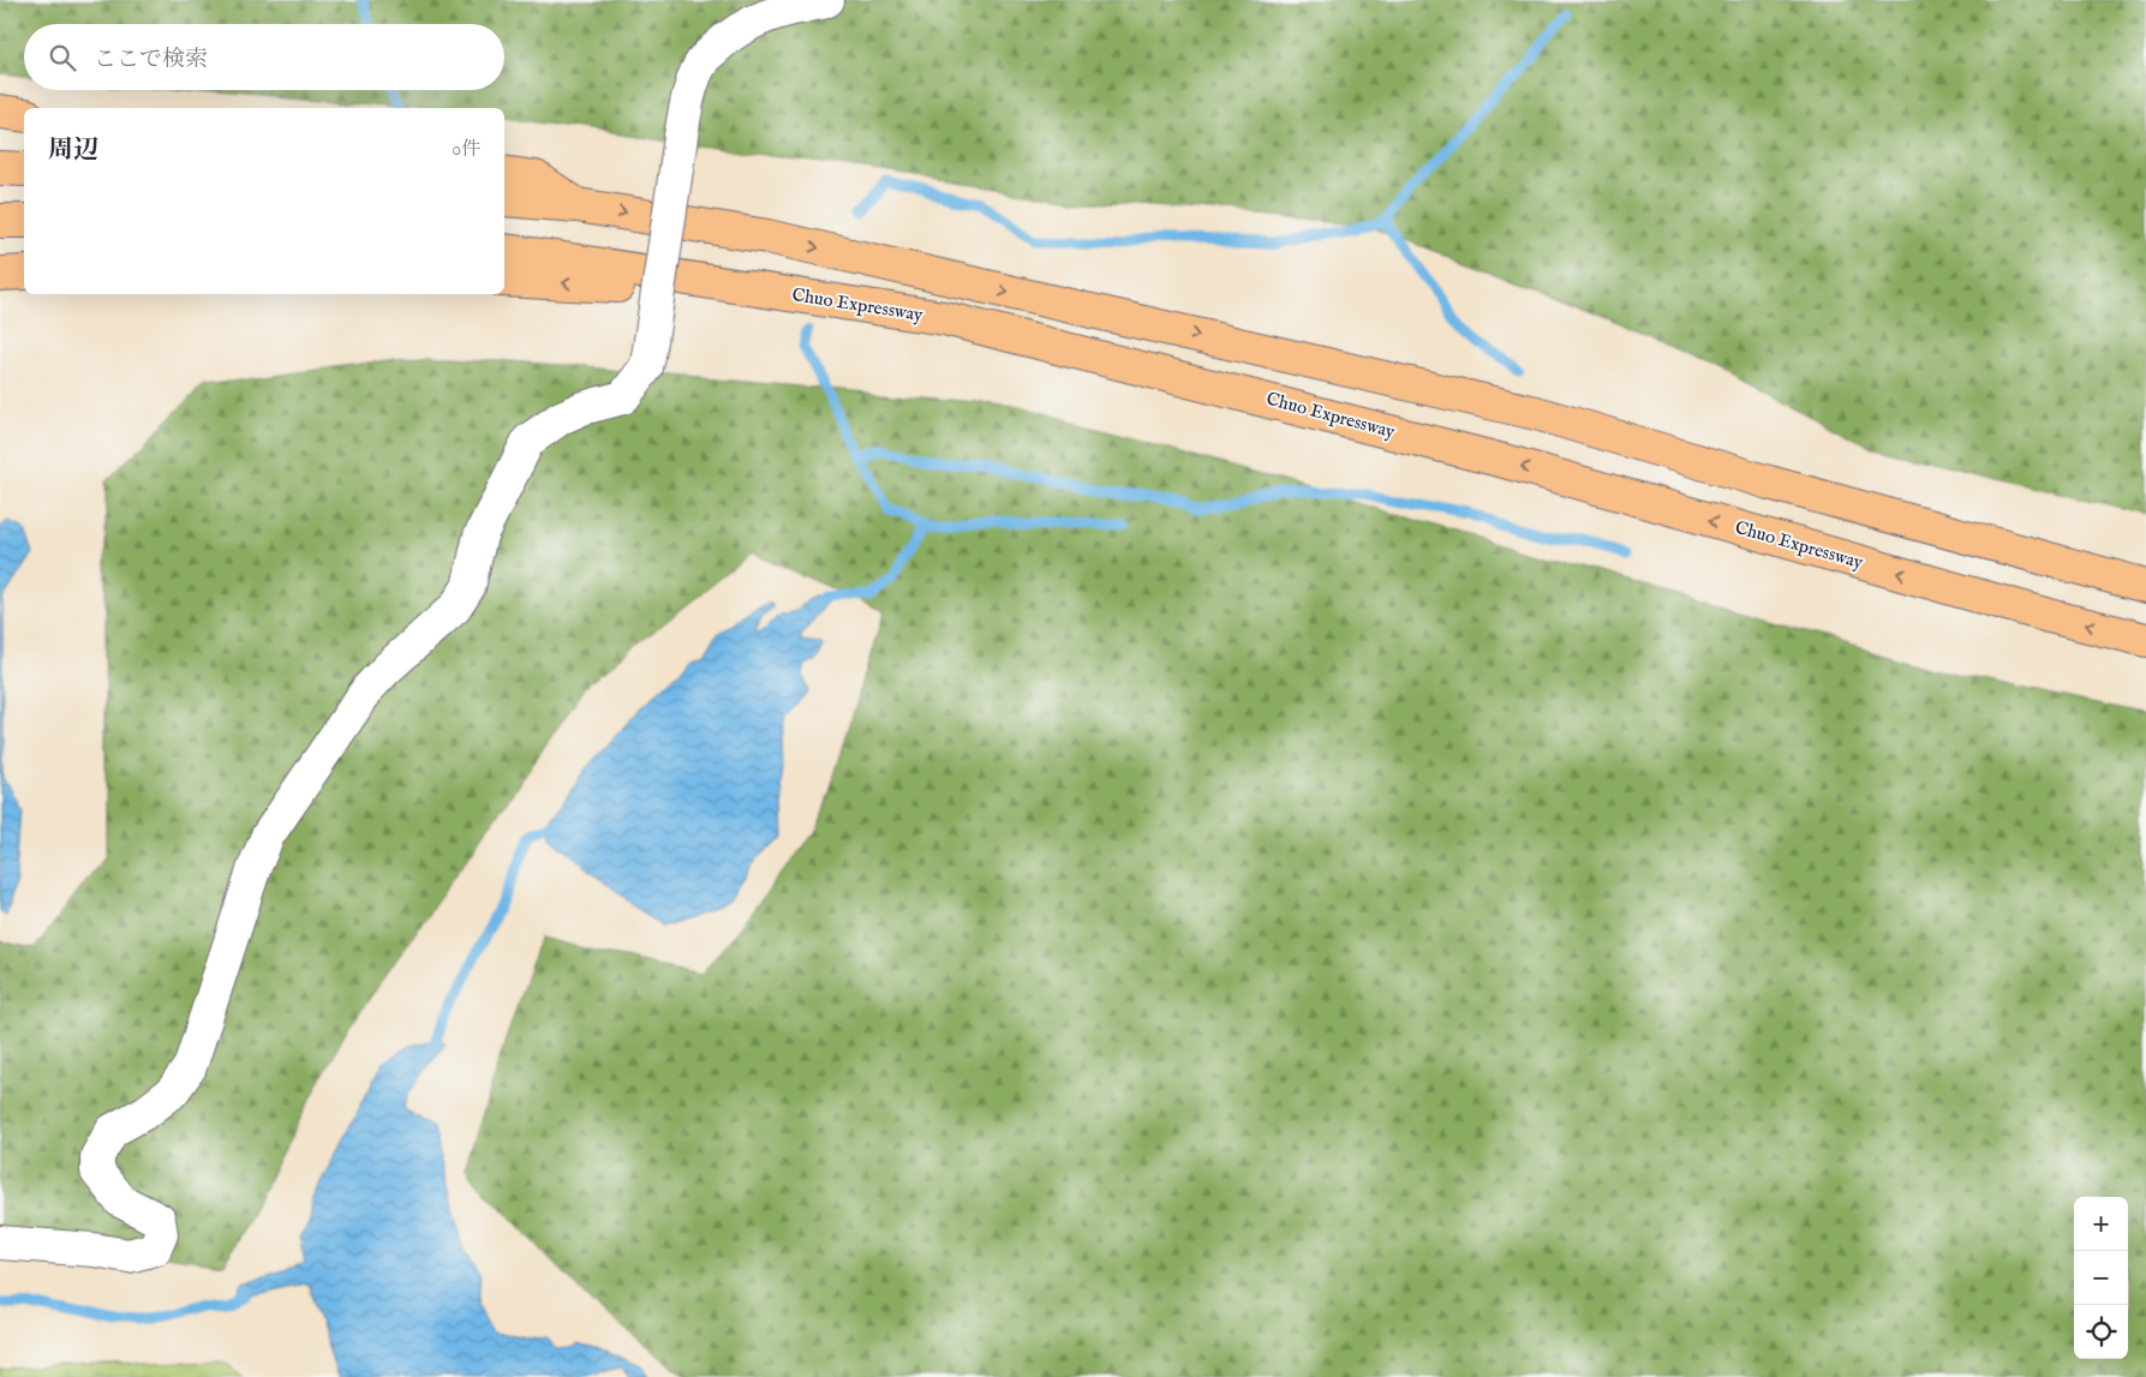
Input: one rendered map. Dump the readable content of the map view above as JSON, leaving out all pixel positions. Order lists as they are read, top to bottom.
{
  "streets": {
    "highway": ["Chuo Expressway"]
  },
  "page": {
    "search": "ここで検索",
    "heading": ["周辺", "0件"],
    "map_buttons": ["+", "−"]
  }
}
